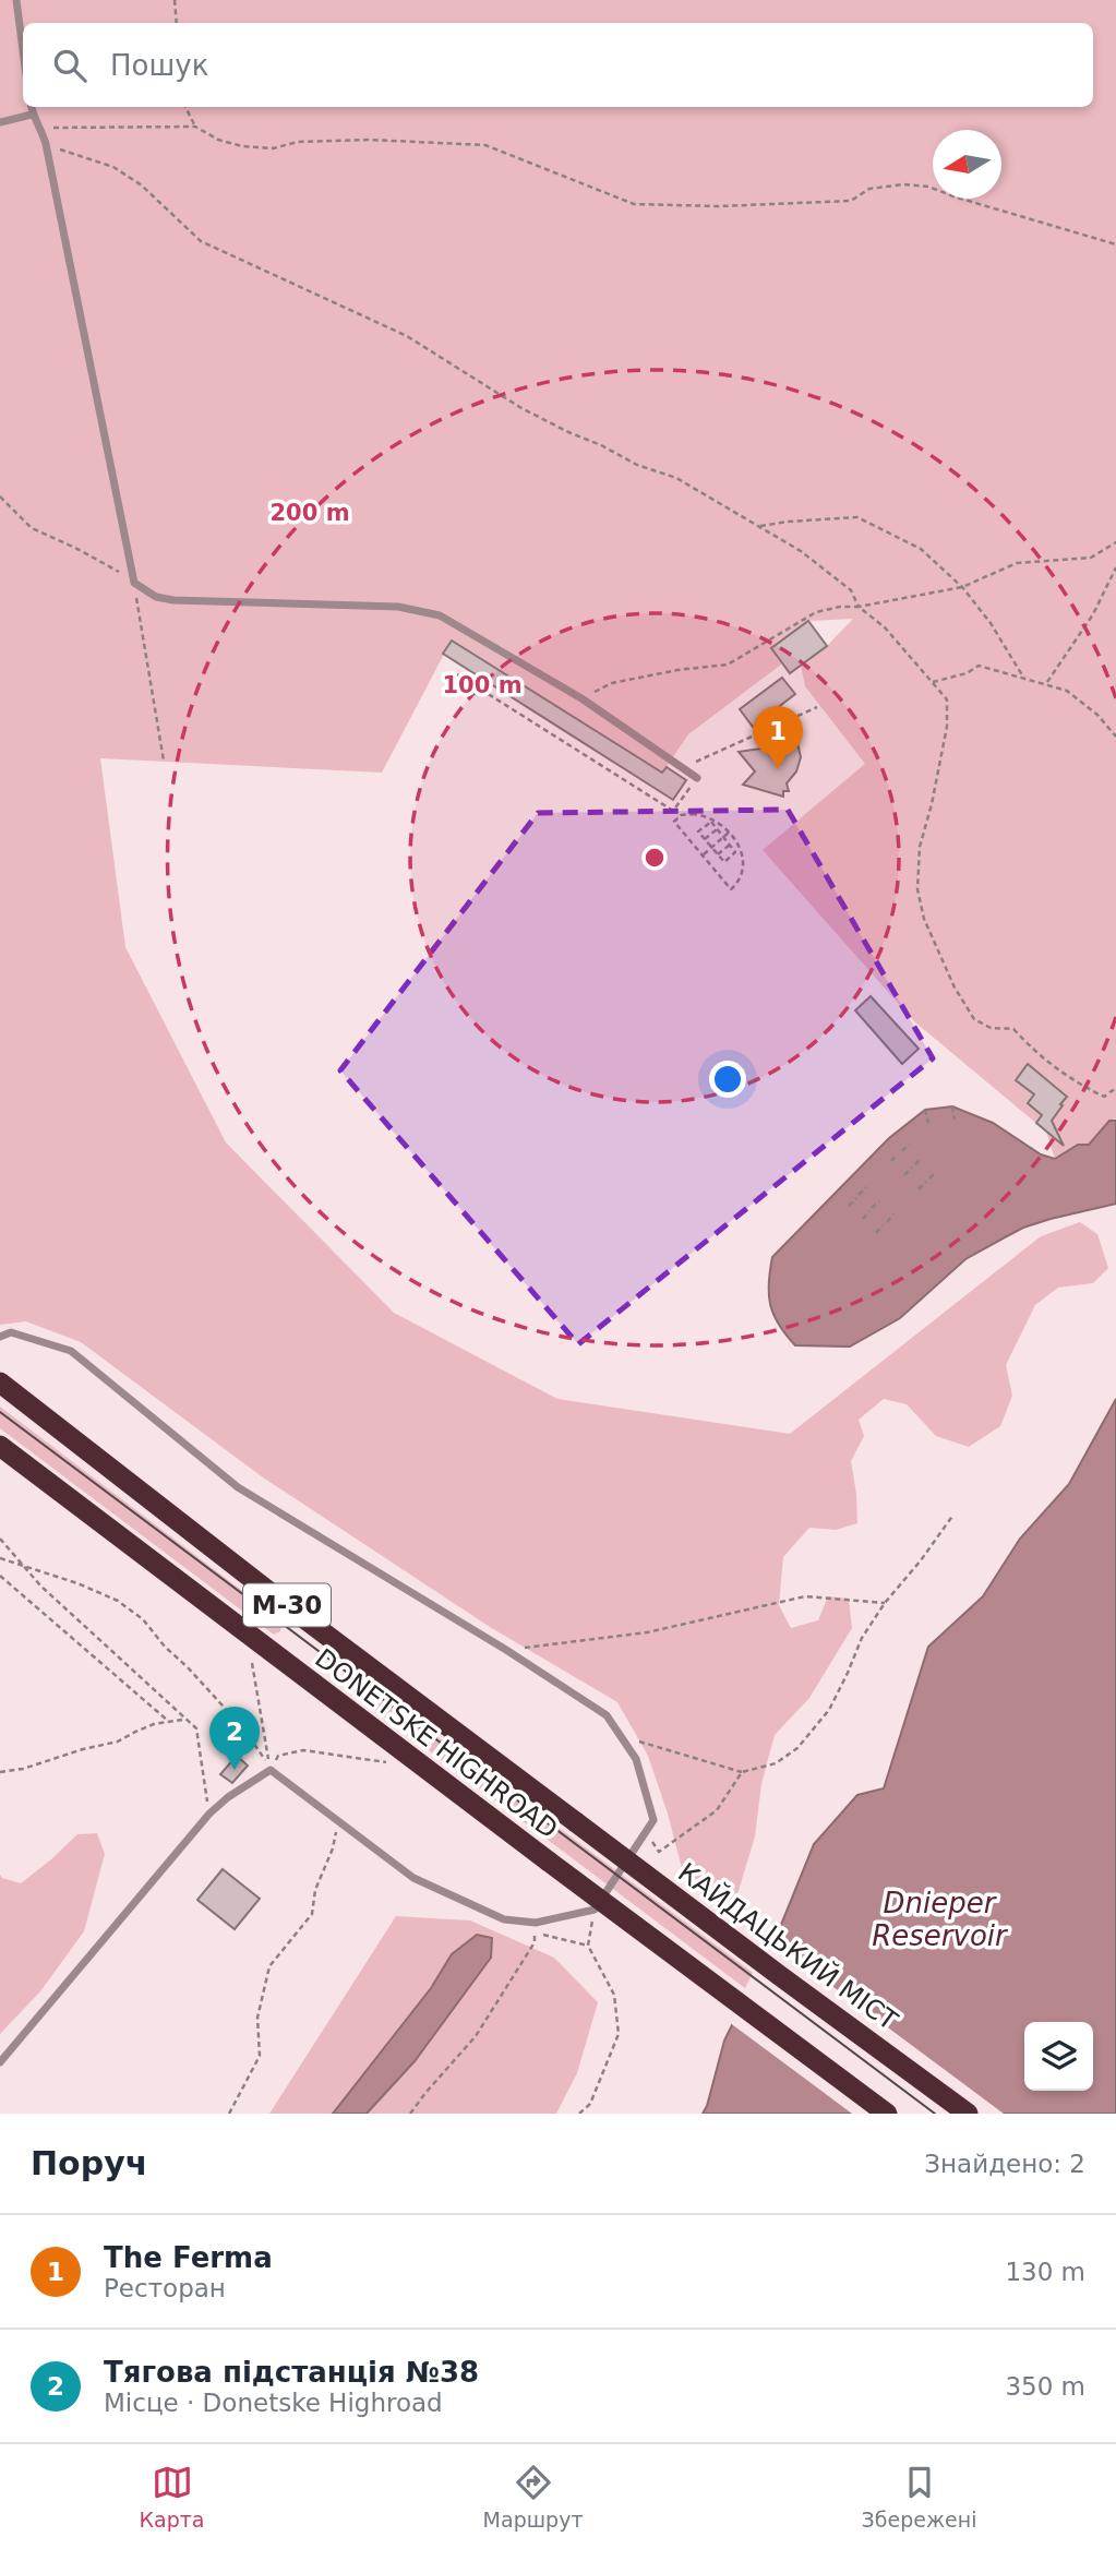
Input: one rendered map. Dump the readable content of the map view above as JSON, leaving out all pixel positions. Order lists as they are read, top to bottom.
{
  "streets": {
    "highway": ["М-30", "DONETSKE HIGHROAD", "КАЙДАЦЬКИЙ МІСТ"]
  },
  "crossings": [
    ["DONETSKE HIGHROAD", "КАЙДАЦЬКИЙ МІСТ"]
  ],
  "water": ["Dnieper Reservoir"],
  "north": "left",
  "page": {
    "search": "Пошук",
    "pins": ["1", "2"],
    "heading": ["Поруч", "Знайдено: 2"],
    "list": [
      {
        "mark": "1",
        "name": "The Ferma",
        "note": "Ресторан",
        "value": "130 m"
      },
      {
        "mark": "2",
        "name": "Тягова пiдстанцiя №38",
        "note": "Місце · Donetske Highroad",
        "value": "350 m"
      }
    ],
    "nav": ["Карта", "Маршрут", "Збережені"]
  },
  "rings": ["200 m", "100 m"]
}
